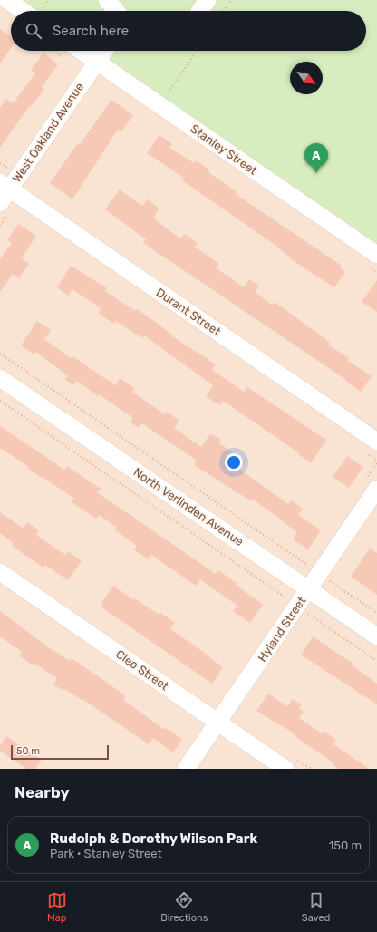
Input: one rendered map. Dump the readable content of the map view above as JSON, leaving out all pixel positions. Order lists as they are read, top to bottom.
{
  "streets": {
    "street": [
      "West Oakland Avenue",
      "Stanley Street",
      "Durant Street",
      "North Verlinden Avenue",
      "Hyland Street",
      "Cleo Street"
    ]
  },
  "crossings": [
    ["West Oakland Avenue", "Stanley Street"],
    ["West Oakland Avenue", "Durant Street"],
    ["North Verlinden Avenue", "Hyland Street"],
    ["Hyland Street", "Cleo Street"]
  ],
  "scale_bar": "50 m",
  "north": "bottom right",
  "page": {
    "search": "Search here",
    "pins": "A",
    "scale": "50 m",
    "heading": "Nearby",
    "list": [
      {
        "mark": "A",
        "name": "Rudolph & Dorothy Wilson Park",
        "note": "Park · Stanley Street",
        "value": "150 m"
      }
    ],
    "nav": ["Map", "Directions", "Saved"]
  }
}
